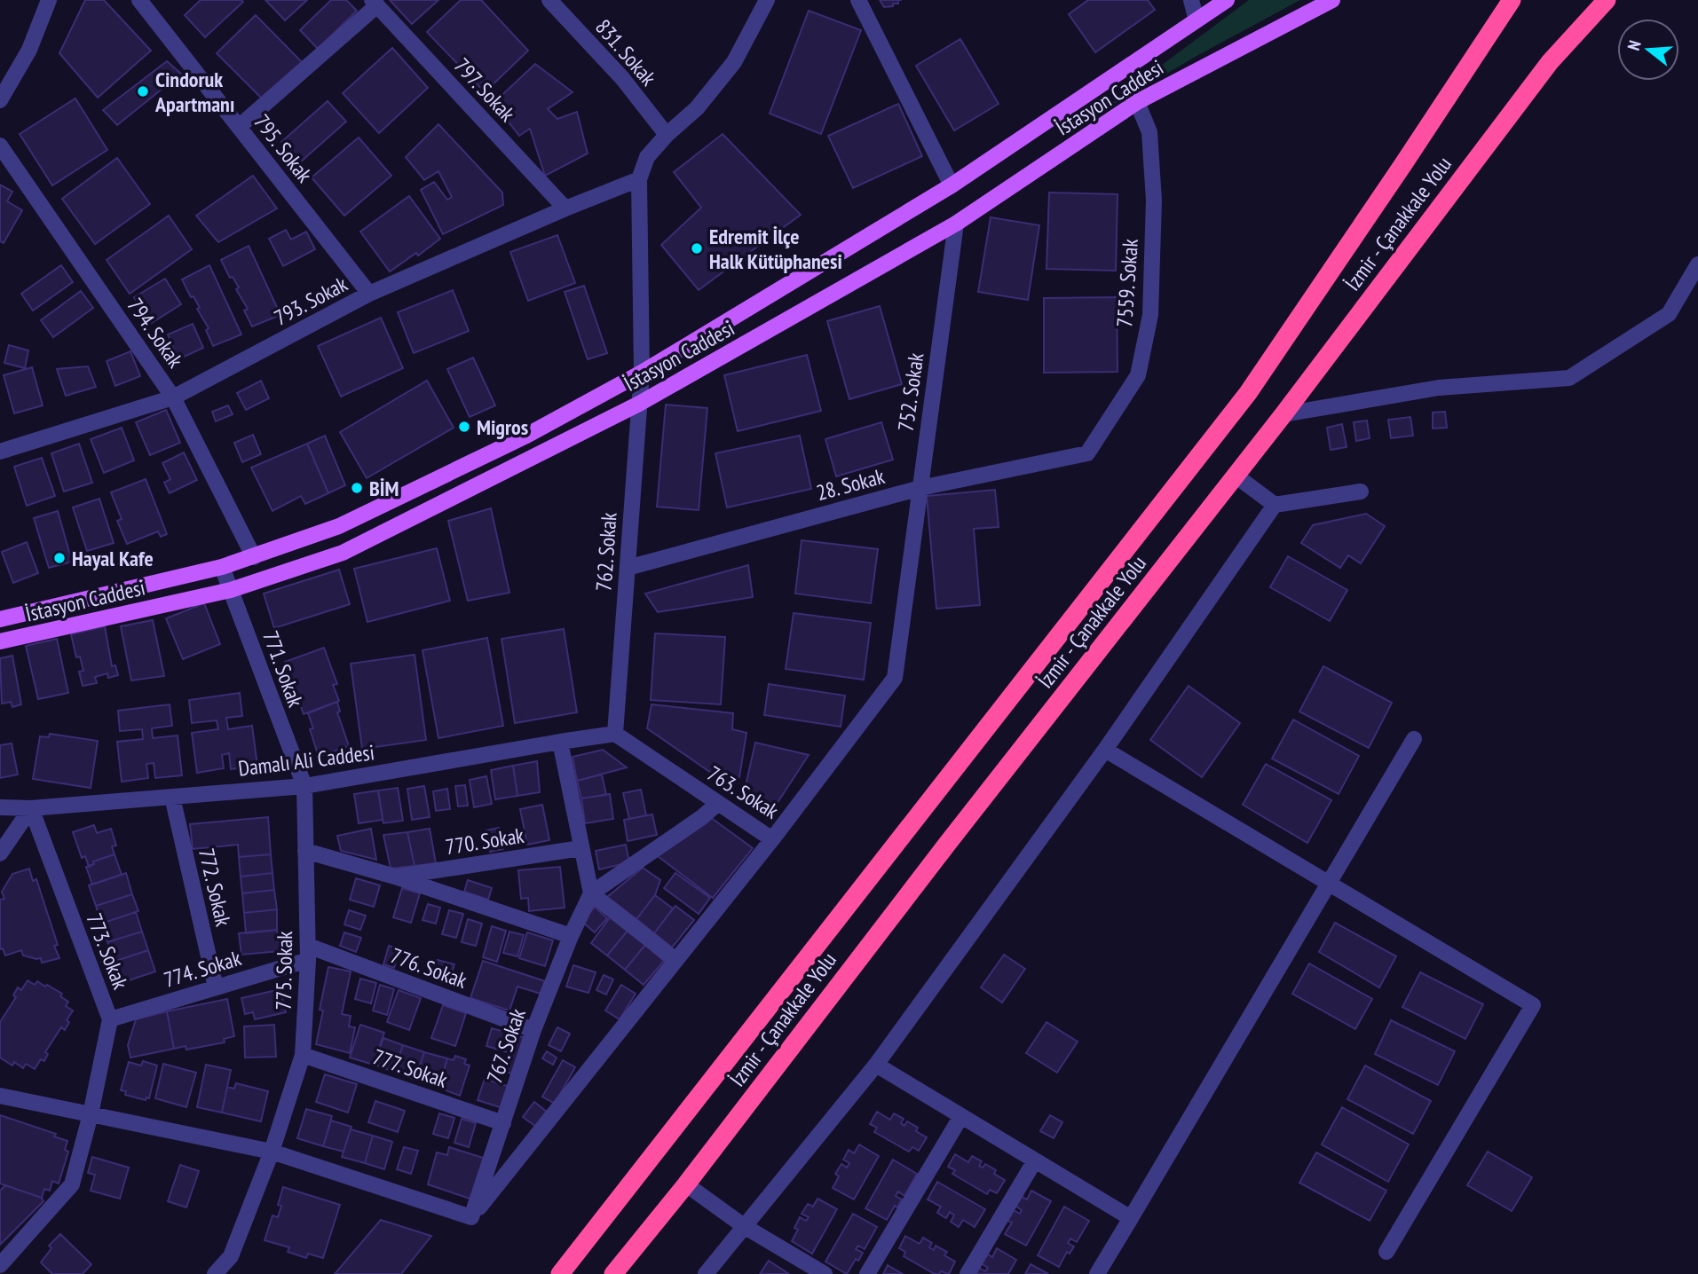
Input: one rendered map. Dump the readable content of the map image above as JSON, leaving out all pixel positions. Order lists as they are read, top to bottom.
{
  "streets": {
    "highway": ["İzmir - Çanakkale Yolu"],
    "main road": ["İstasyon Caddesi"],
    "street": [
      "831. Sokak",
      "797. Sokak",
      "795. Sokak",
      "7559. Sokak",
      "793. Sokak",
      "794. Sokak",
      "752. Sokak",
      "28. Sokak",
      "762. Sokak",
      "771. Sokak",
      "Damalı Ali Caddesi",
      "763. Sokak",
      "770. Sokak",
      "772. Sokak",
      "773. Sokak",
      "776. Sokak",
      "774. Sokak",
      "775. Sokak",
      "767. Sokak",
      "777. Sokak"
    ]
  },
  "crossings": [
    ["797. Sokak", "793. Sokak"],
    ["İstasyon Caddesi", "7559. Sokak"],
    ["İstasyon Caddesi", "794. Sokak"],
    ["İstasyon Caddesi", "752. Sokak"],
    ["İstasyon Caddesi", "762. Sokak"],
    ["İstasyon Caddesi", "771. Sokak"],
    ["795. Sokak", "793. Sokak"],
    ["7559. Sokak", "28. Sokak"],
    ["793. Sokak", "794. Sokak"],
    ["793. Sokak", "762. Sokak"],
    ["752. Sokak", "28. Sokak"],
    ["752. Sokak", "763. Sokak"],
    ["28. Sokak", "762. Sokak"],
    ["762. Sokak", "Damalı Ali Caddesi"],
    ["762. Sokak", "763. Sokak"],
    ["771. Sokak", "Damalı Ali Caddesi"],
    ["771. Sokak", "775. Sokak"],
    ["Damalı Ali Caddesi", "763. Sokak"],
    ["Damalı Ali Caddesi", "772. Sokak"],
    ["Damalı Ali Caddesi", "773. Sokak"],
    ["Damalı Ali Caddesi", "775. Sokak"],
    ["763. Sokak", "767. Sokak"],
    ["770. Sokak", "775. Sokak"],
    ["770. Sokak", "767. Sokak"],
    ["772. Sokak", "774. Sokak"],
    ["773. Sokak", "774. Sokak"],
    ["776. Sokak", "774. Sokak"],
    ["776. Sokak", "775. Sokak"],
    ["776. Sokak", "767. Sokak"],
    ["774. Sokak", "775. Sokak"],
    ["775. Sokak", "777. Sokak"],
    ["767. Sokak", "777. Sokak"]
  ],
  "places": [
    "Cindoruk Apartmanı",
    "Edremit İlçe Halk Kütüphanesi",
    "Migros",
    "BİM",
    "Hayal Kafe"
  ],
  "north": "left"
}
